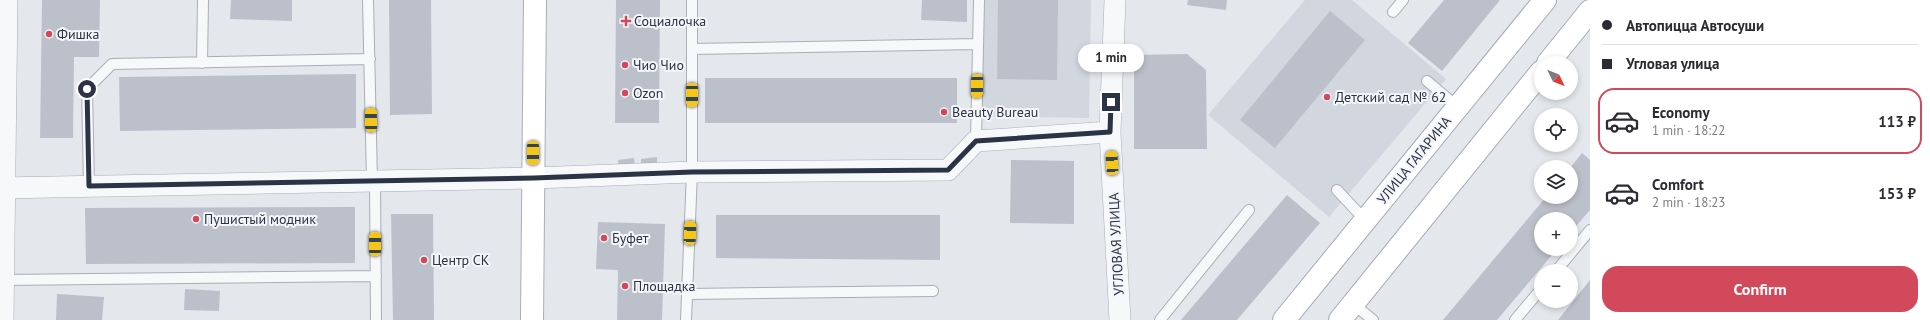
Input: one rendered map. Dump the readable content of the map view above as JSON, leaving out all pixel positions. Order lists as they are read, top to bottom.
{
  "streets": {
    "main road": ["УЛИЦА ГАГАРИНА"],
    "street": ["УГЛОВАЯ УЛИЦА"]
  },
  "places": {
    "health": ["Социалочка"],
    "other": [
      "Фишка",
      "Чио Чио",
      "Ozon",
      "Детский сад № 62",
      "Beauty Bureau",
      "Пушистый модник",
      "Буфет",
      "Центр СК",
      "Площадка"
    ]
  },
  "north": "bottom right",
  "page": {
    "banner": ["Автопицца Автосуши", "Угловая улица"],
    "bubble": "1 min",
    "map_buttons": ["+", "−"],
    "list": [
      {
        "name": "Economy",
        "note": "1 min · 18:22",
        "value": "113 ₽"
      },
      {
        "name": "Comfort",
        "note": "2 min · 18:23",
        "value": "153 ₽"
      }
    ],
    "buttons": "Confirm"
  }
}
